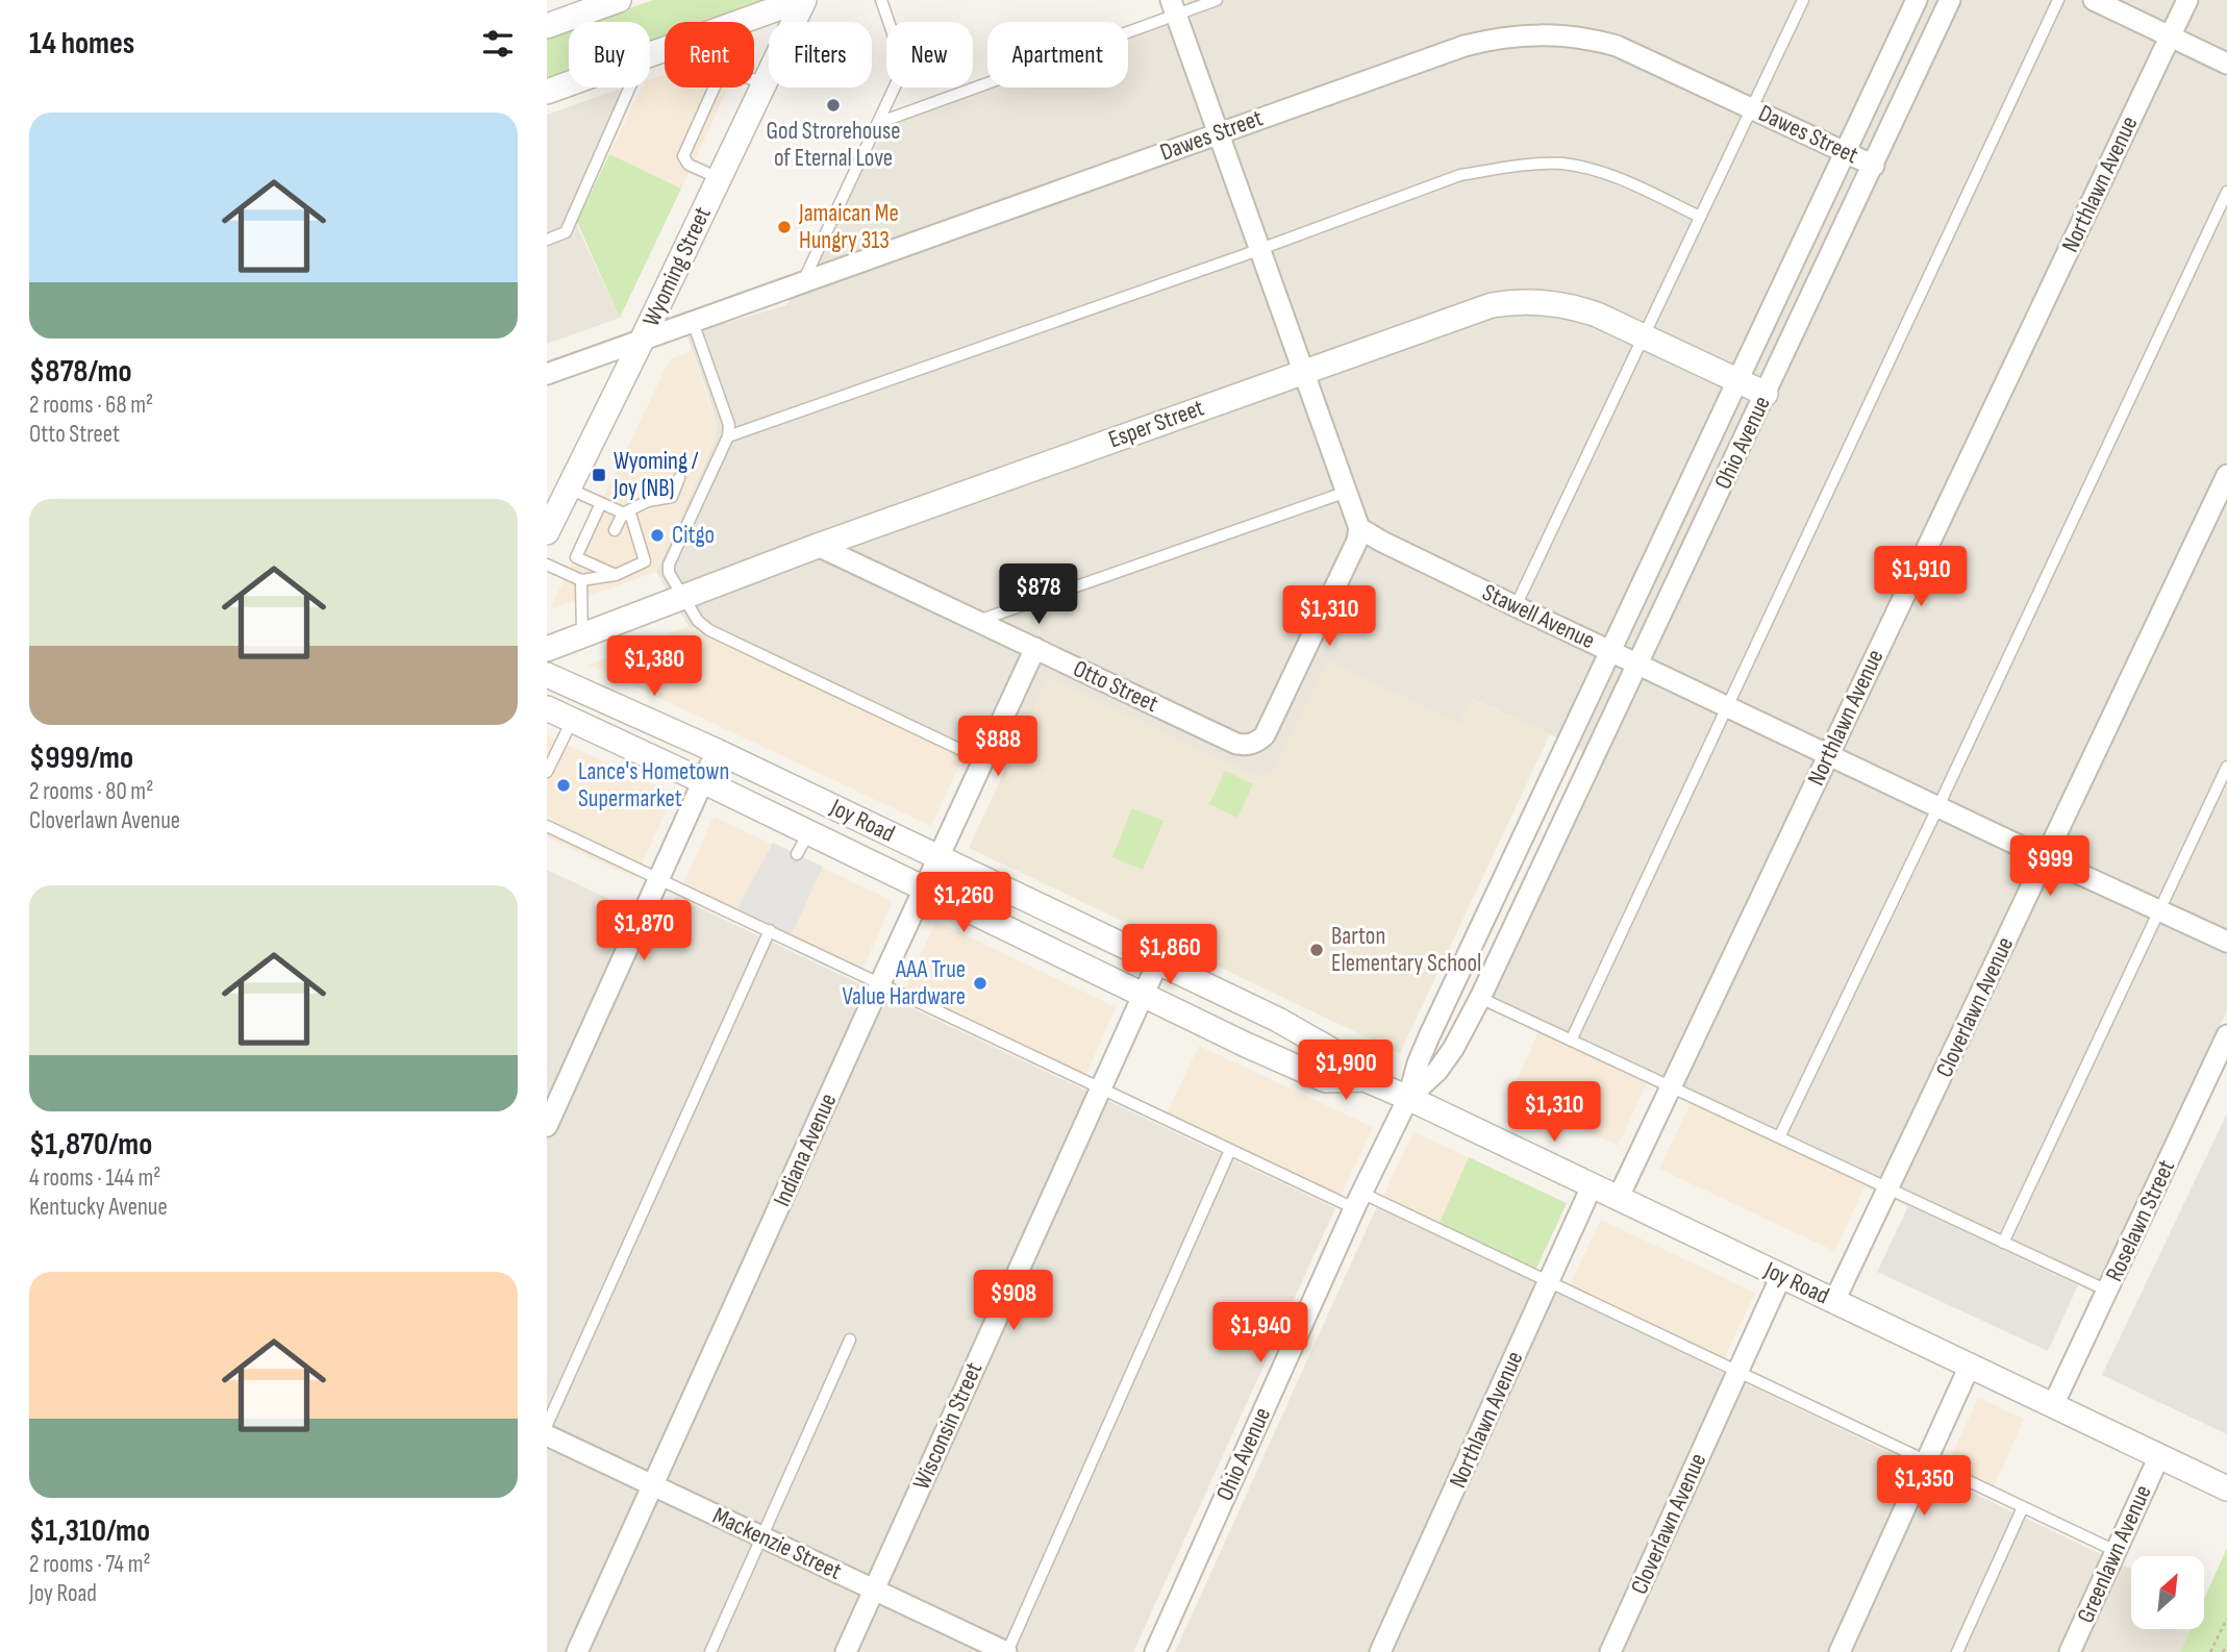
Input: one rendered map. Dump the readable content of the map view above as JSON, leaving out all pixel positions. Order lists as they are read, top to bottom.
{
  "streets": {
    "street": [
      "Dawes Street",
      "Northlawn Avenue",
      "Wyoming Street",
      "Esper Street",
      "Ohio Avenue",
      "Stawell Avenue",
      "Otto Street",
      "Joy Road",
      "Cloverlawn Avenue",
      "Indiana Avenue",
      "Roselawn Street",
      "Wisconsin Street",
      "Mackenzie Street",
      "Greenlawn Avenue"
    ]
  },
  "crossings": [
    ["Dawes Street", "Wyoming Street"],
    ["Dawes Street", "Ohio Avenue"],
    ["Northlawn Avenue", "Stawell Avenue"],
    ["Northlawn Avenue", "Joy Road"],
    ["Esper Street", "Ohio Avenue"],
    ["Esper Street", "Otto Street"],
    ["Ohio Avenue", "Stawell Avenue"],
    ["Ohio Avenue", "Joy Road"],
    ["Stawell Avenue", "Otto Street"],
    ["Stawell Avenue", "Cloverlawn Avenue"],
    ["Otto Street", "Indiana Avenue"],
    ["Joy Road", "Cloverlawn Avenue"],
    ["Joy Road", "Indiana Avenue"],
    ["Joy Road", "Roselawn Street"],
    ["Joy Road", "Wisconsin Street"],
    ["Joy Road", "Greenlawn Avenue"],
    ["Indiana Avenue", "Mackenzie Street"],
    ["Wisconsin Street", "Mackenzie Street"]
  ],
  "places": {
    "other": [
      "God Strorehouse of Eternal Love",
      "Jamaican Me Hungry 313",
      "Citgo",
      "Lance's Hometown Supermarket",
      "Barton Elementary School",
      "AAA True Value Hardware"
    ],
    "transit": ["Wyoming / Joy (NB)"]
  },
  "north": "top right",
  "page": {
    "heading": "14 homes",
    "chip": [
      "Buy",
      "Rent",
      "Filters",
      "New",
      "Apartment"
    ],
    "list": [
      {
        "name": "$878/mo",
        "note": "2 rooms · 68 m² · Otto Street"
      },
      {
        "name": "$999/mo",
        "note": "2 rooms · 80 m² · Cloverlawn Avenue"
      },
      {
        "name": "$1,870/mo",
        "note": "4 rooms · 144 m² · Kentucky Avenue"
      },
      {
        "name": "$1,310/mo",
        "note": "2 rooms · 74 m² · Joy Road"
      }
    ],
    "price": [
      "$1,910",
      "$878",
      "$1,310",
      "$1,380",
      "$888",
      "$999",
      "$1,260",
      "$1,870",
      "$1,860",
      "$1,900",
      "$1,310",
      "$908",
      "$1,940",
      "$1,350"
    ]
  }
}
